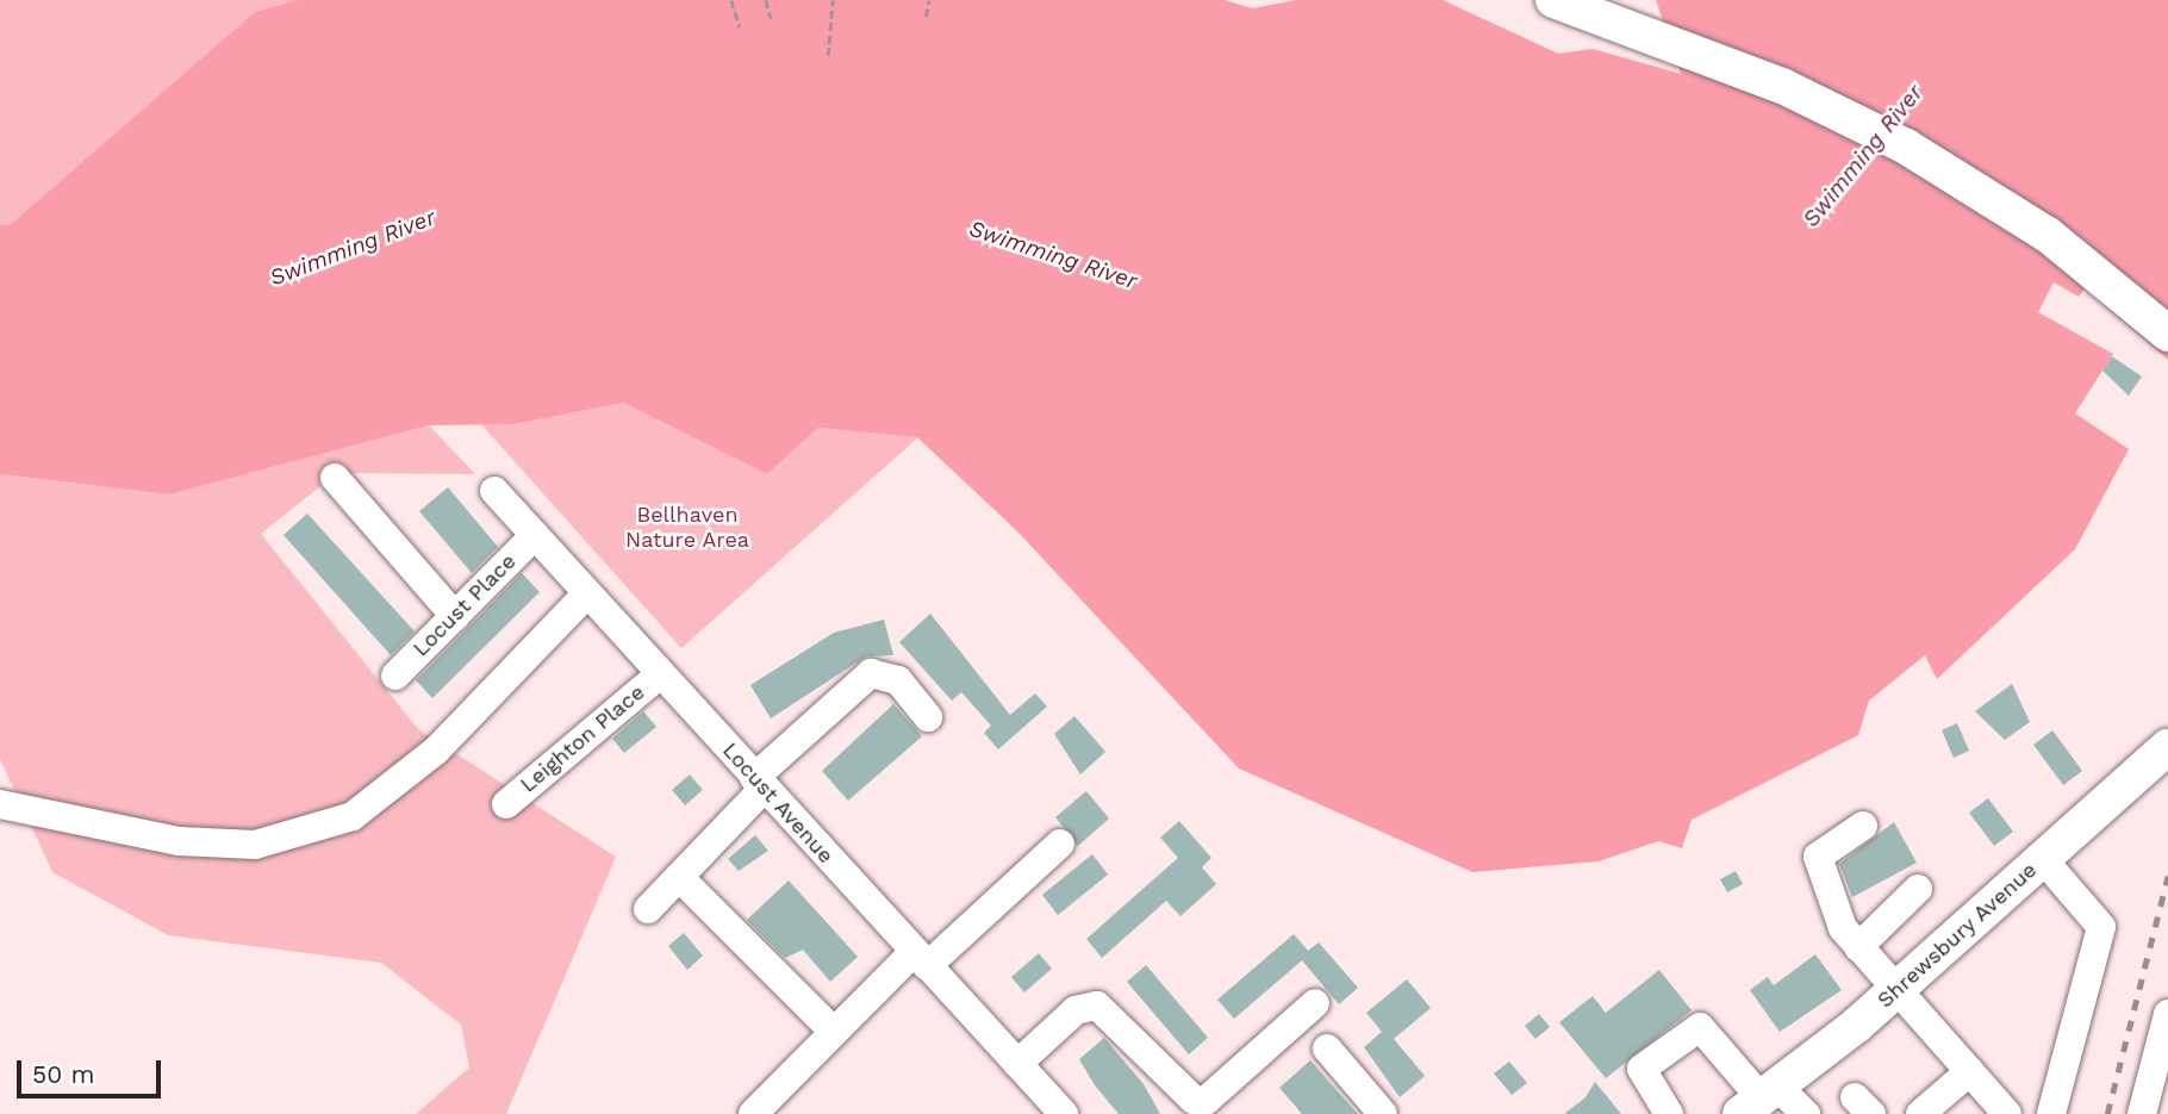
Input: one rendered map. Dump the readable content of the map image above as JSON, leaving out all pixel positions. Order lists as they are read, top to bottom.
{
  "streets": {
    "main road": ["Shrewsbury Avenue"],
    "street": ["Locust Place", "Leighton Place", "Locust Avenue"]
  },
  "crossings": [
    ["Locust Place", "Locust Avenue"],
    ["Leighton Place", "Locust Avenue"]
  ],
  "water": ["Swimming River"],
  "parks": ["Bellhaven Nature Area"],
  "scale_bar": "50 m"
}
